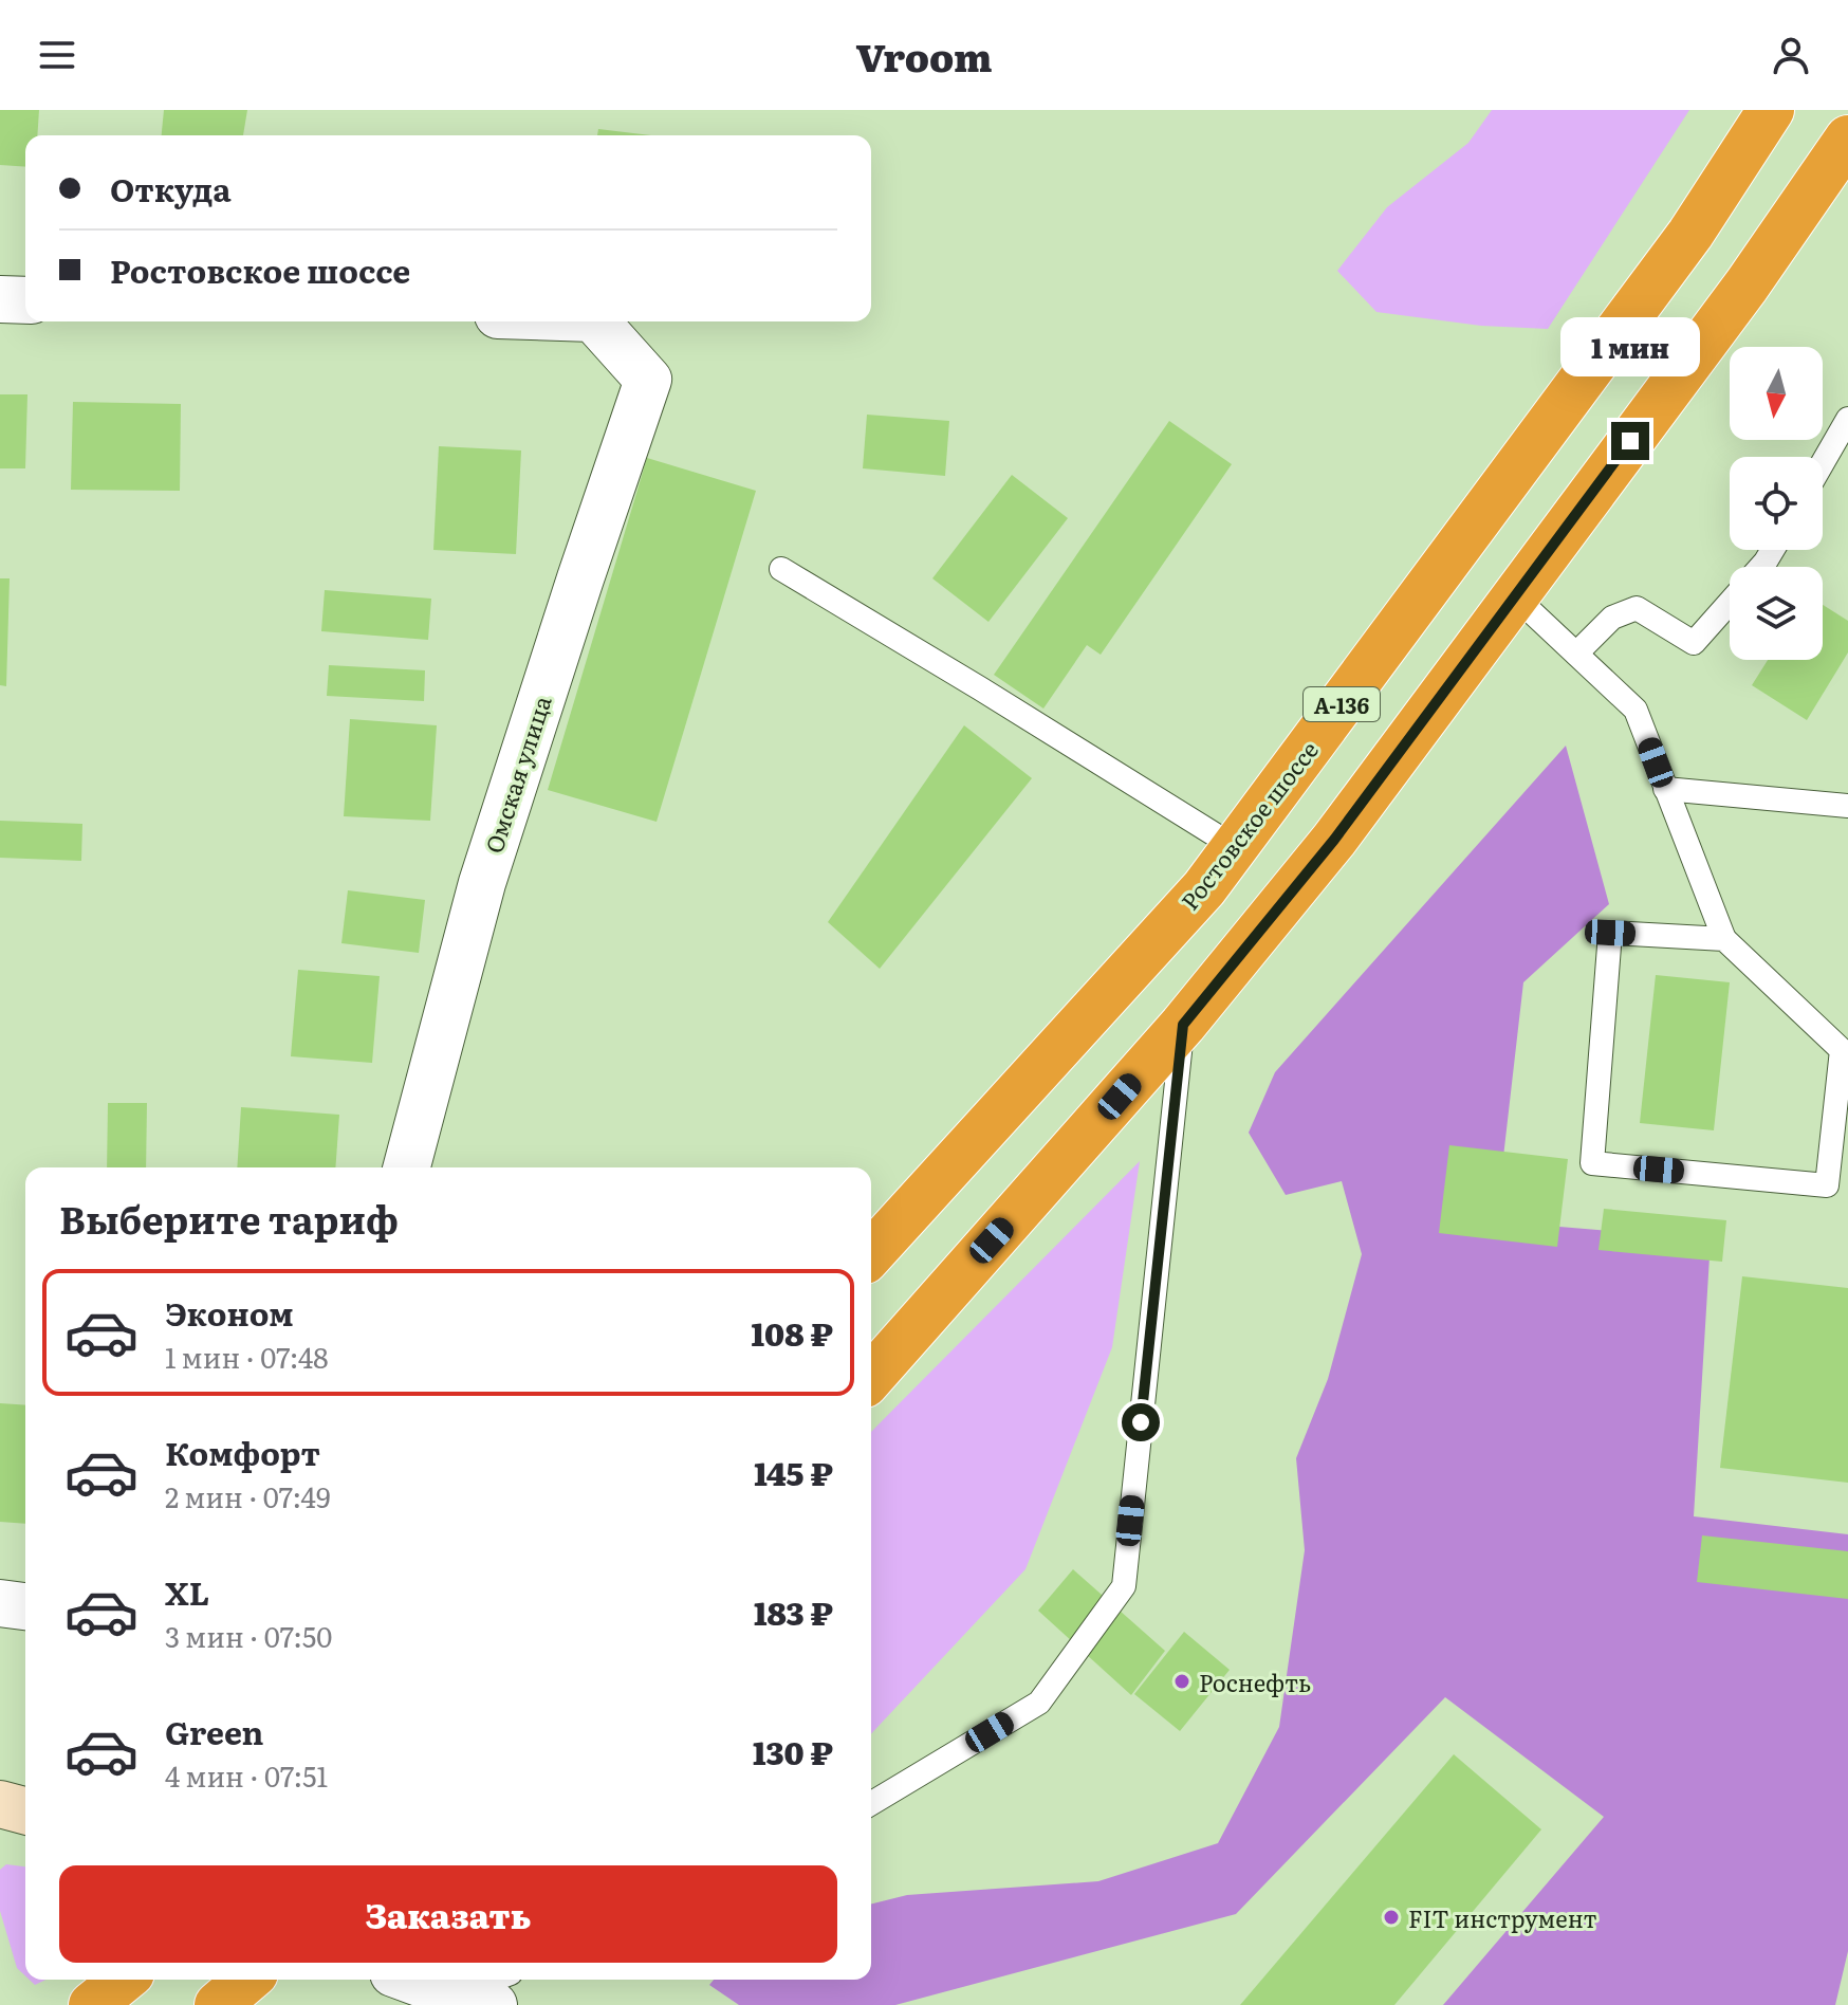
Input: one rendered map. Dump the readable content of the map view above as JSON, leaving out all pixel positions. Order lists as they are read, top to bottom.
{
  "streets": {
    "highway": ["А-136", "Ростовское шоссе"],
    "street": ["Омская улица"]
  },
  "places": ["Роснефть", "FIT инструмент"],
  "north": "bottom",
  "page": {
    "header": "Vroom",
    "banner": ["Откуда", "Ростовское шоссе"],
    "bubble": "1 мин",
    "heading": "Выберите тариф",
    "list": [
      {
        "name": "Эконом",
        "note": "1 мин · 07:48",
        "value": "108 ₽"
      },
      {
        "name": "Комфорт",
        "note": "2 мин · 07:49",
        "value": "145 ₽"
      },
      {
        "name": "XL",
        "note": "3 мин · 07:50",
        "value": "183 ₽"
      },
      {
        "name": "Green",
        "note": "4 мин · 07:51",
        "value": "130 ₽"
      }
    ],
    "buttons": "Заказать"
  }
}
